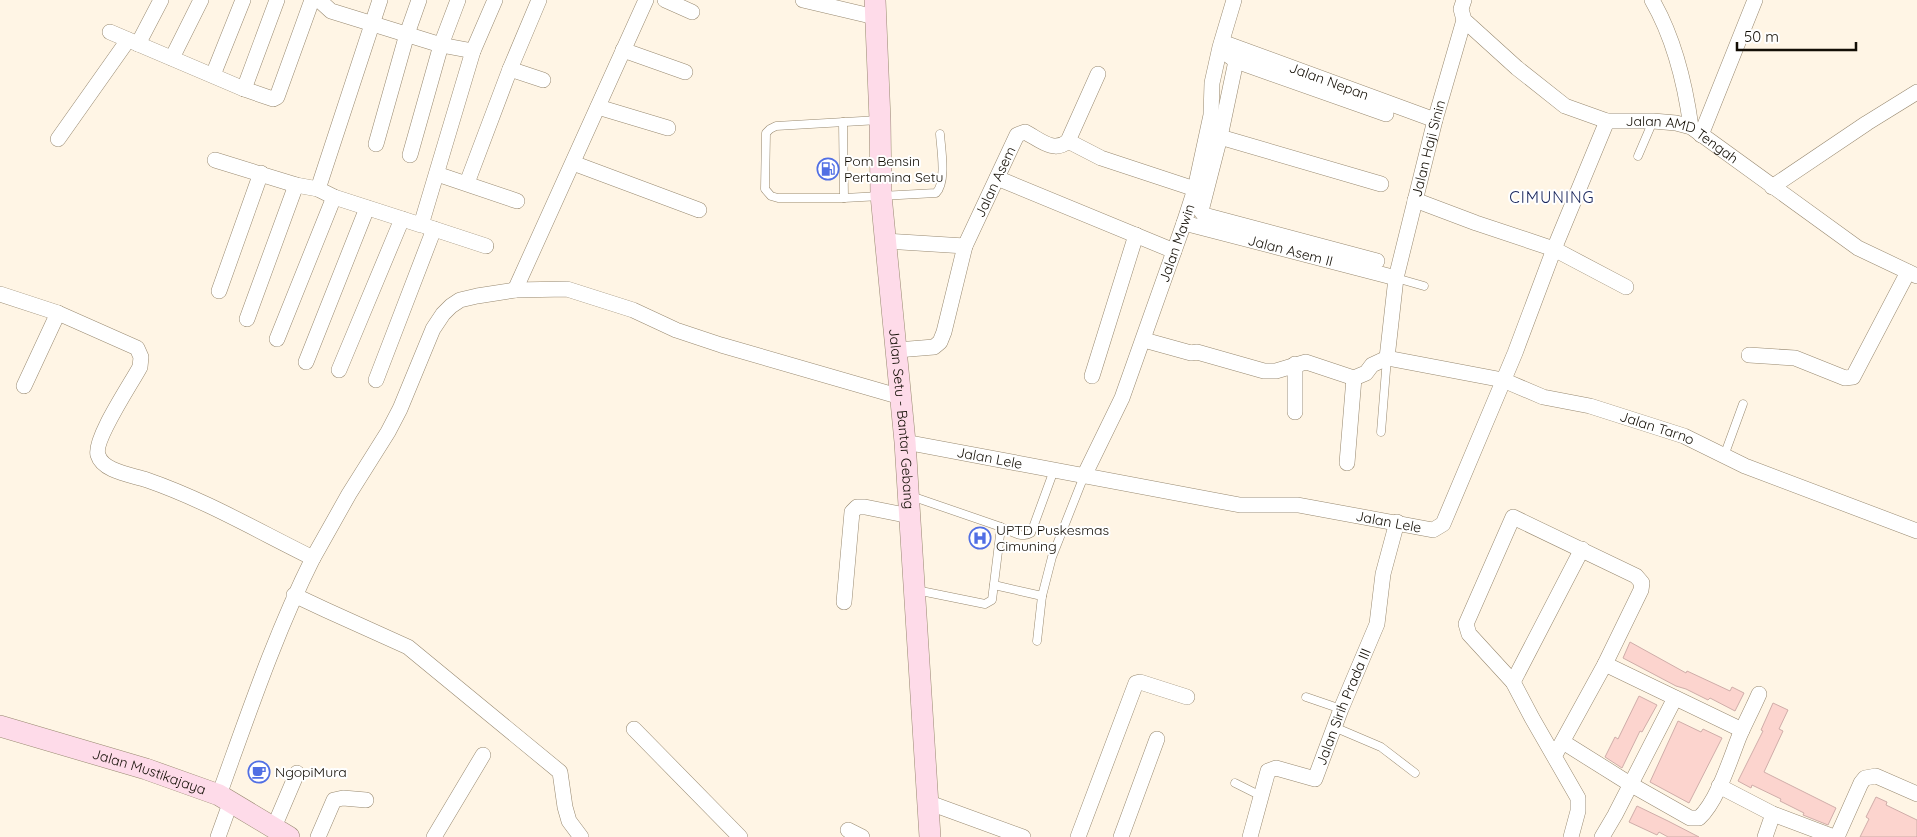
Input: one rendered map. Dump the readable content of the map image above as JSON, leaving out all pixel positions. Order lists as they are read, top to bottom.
{
  "streets": {
    "main road": ["Jalan Setu - Bantar Gebang", "Jalan Mustikajaya"],
    "street": [
      "Jalan Nepan",
      "Jalan AMD Tengah",
      "Jalan Haji Sinin",
      "Jalan Asem",
      "Jalan Mawin",
      "Jalan Asem II",
      "Jalan Tarno",
      "Jalan Lele",
      "Jalan Sirih Prada III"
    ]
  },
  "crossings": [
    ["Jalan Nepan", "Jalan Haji Sinin"],
    ["Jalan Nepan", "Jalan Mawin"],
    ["Jalan AMD Tengah", "Jalan Haji Sinin"],
    ["Jalan AMD Tengah", "Jalan Lele"],
    ["Jalan Haji Sinin", "Jalan Asem II"],
    ["Jalan Haji Sinin", "Jalan Tarno"],
    ["Jalan Asem", "Jalan Setu - Bantar Gebang"],
    ["Jalan Mawin", "Jalan Asem II"],
    ["Jalan Mawin", "Jalan Lele"],
    ["Jalan Setu - Bantar Gebang", "Jalan Lele"],
    ["Jalan Tarno", "Jalan Lele"],
    ["Jalan Lele", "Jalan Sirih Prada III"]
  ],
  "districts": ["CIMUNING"],
  "places": {
    "fuel station": ["Pom Bensin Pertamina Setu"],
    "hospital": ["UPTD Puskesmas Cimuning"],
    "cafe": ["NgopiMura"]
  },
  "scale_bar": "50 m"
}
